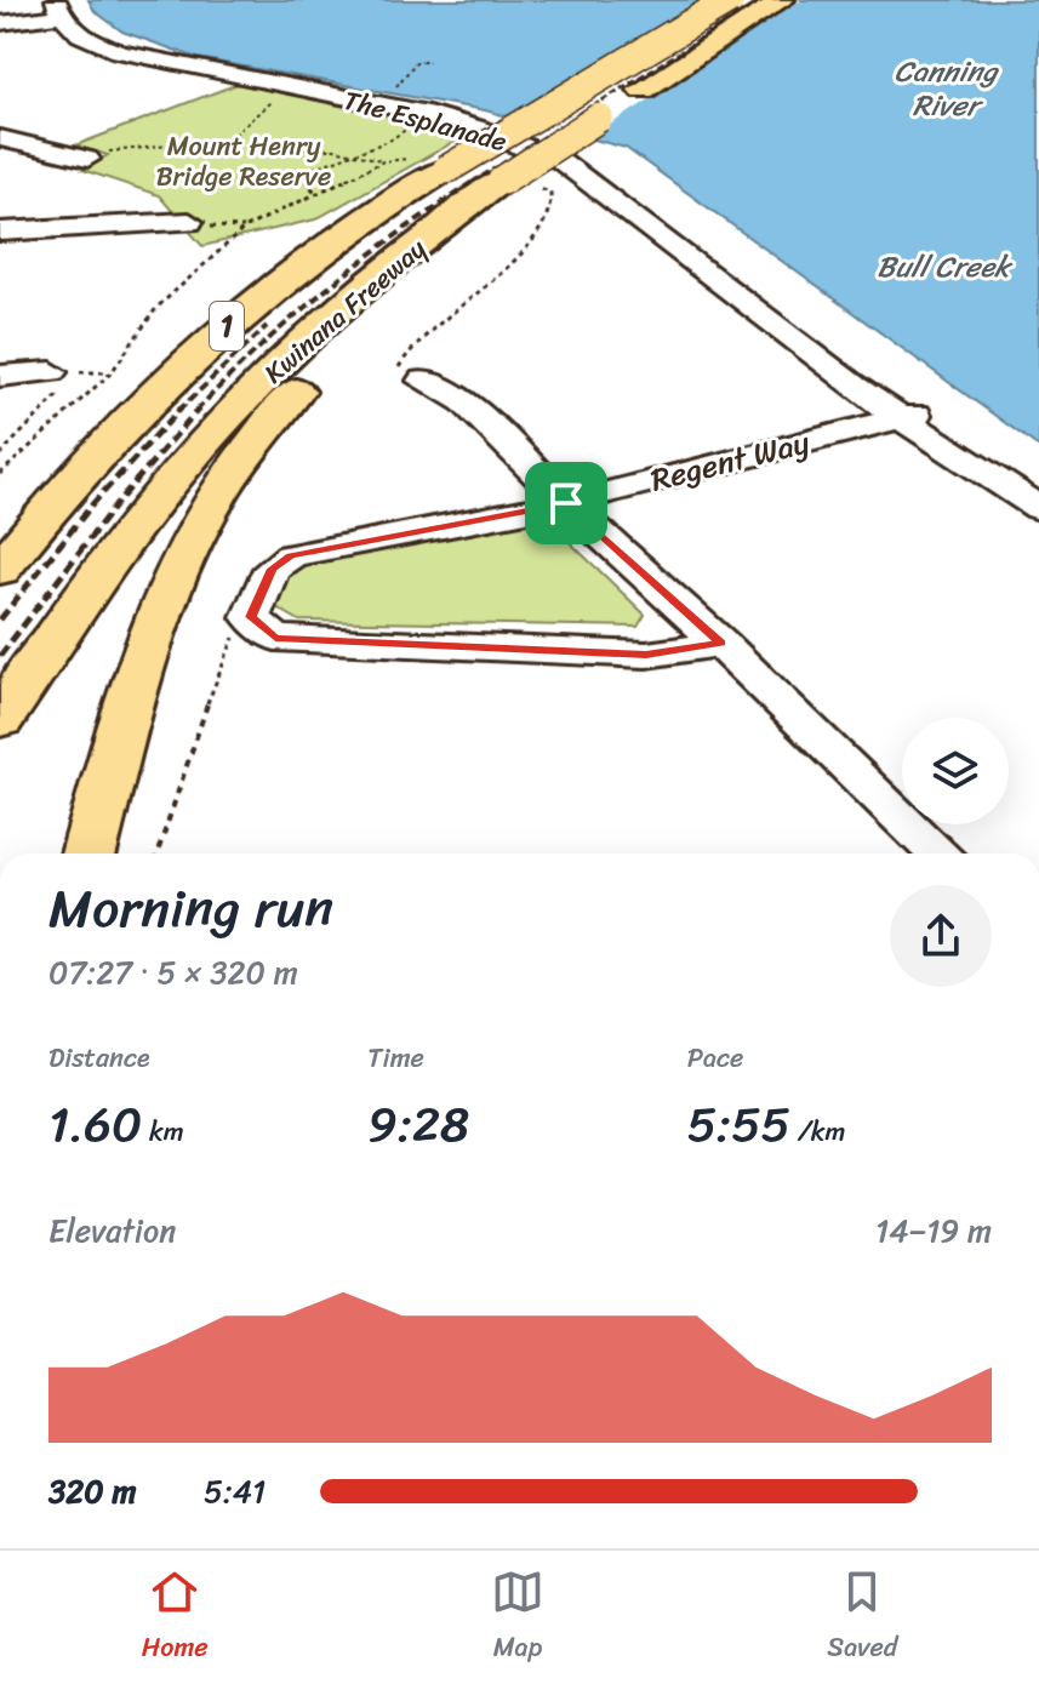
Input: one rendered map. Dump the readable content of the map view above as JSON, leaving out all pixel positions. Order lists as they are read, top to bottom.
{
  "streets": {
    "highway": ["Kwinana Freeway", "1"],
    "street": ["The Esplanade", "Regent Way"]
  },
  "crossings": [
    ["The Esplanade", "Regent Way"]
  ],
  "water": ["Canning River", "Bull Creek"],
  "parks": ["Mount Henry Bridge Reserve"],
  "page": {
    "heading": ["Morning run", "07:27 · 5 × 320 m"],
    "stats": [
      ["Distance", "1.60 km"],
      ["Time", "9:28"],
      ["Pace", "5:55 /km"]
    ],
    "chart": ["Elevation", "14–19 m"],
    "list": [
      {
        "name": "320 m",
        "note": "5:41"
      }
    ],
    "tabs": ["Home", "Map", "Saved"]
  }
}
